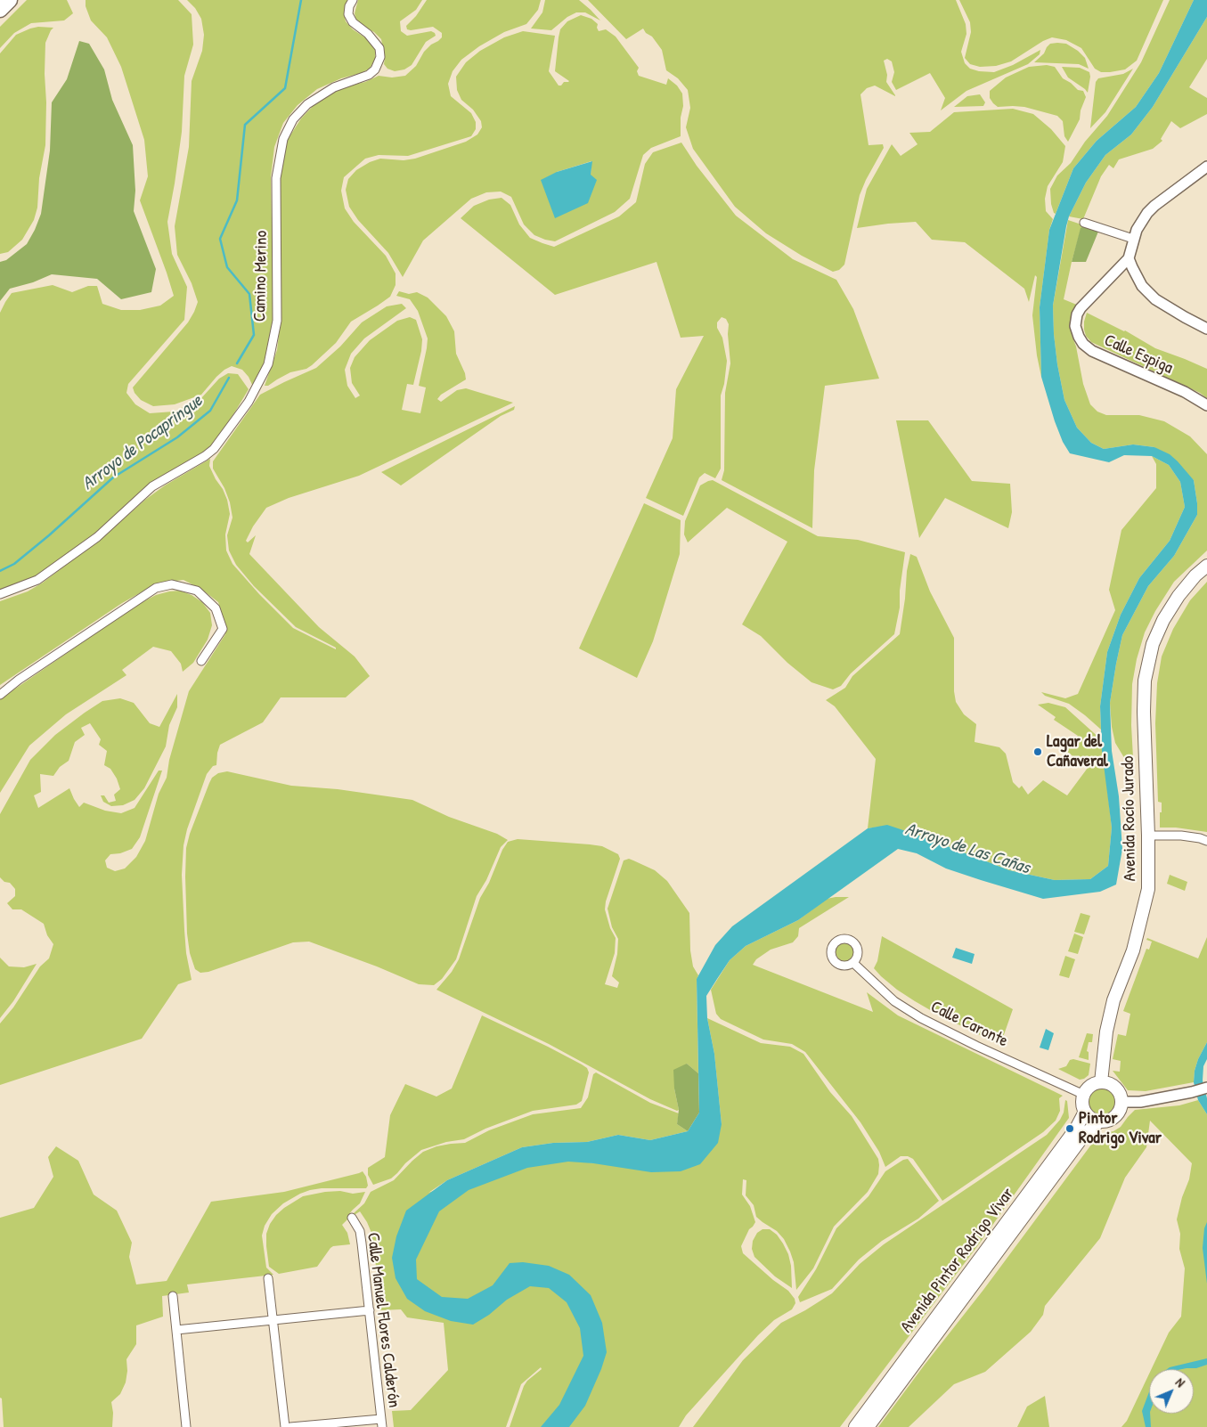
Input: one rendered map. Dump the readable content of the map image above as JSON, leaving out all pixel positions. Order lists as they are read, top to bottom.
{
  "streets": {
    "main road": ["Avenida Rocío Jurado", "Avenida Pintor Rodrigo Vivar"],
    "street": [
      "Camino Merino",
      "Calle Espiga",
      "Calle Caronte",
      "Calle Manuel Flores Calderón"
    ]
  },
  "crossings": [
    ["Avenida Rocío Jurado", "Calle Caronte"],
    ["Avenida Rocío Jurado", "Avenida Pintor Rodrigo Vivar"],
    ["Calle Caronte", "Avenida Pintor Rodrigo Vivar"]
  ],
  "water": ["Arroyo de Pocapringue", "Arroyo de Las Cañas"],
  "places": ["Lagar del Cañaveral", "Pintor Rodrigo Vivar"],
  "north": "top right"
}
